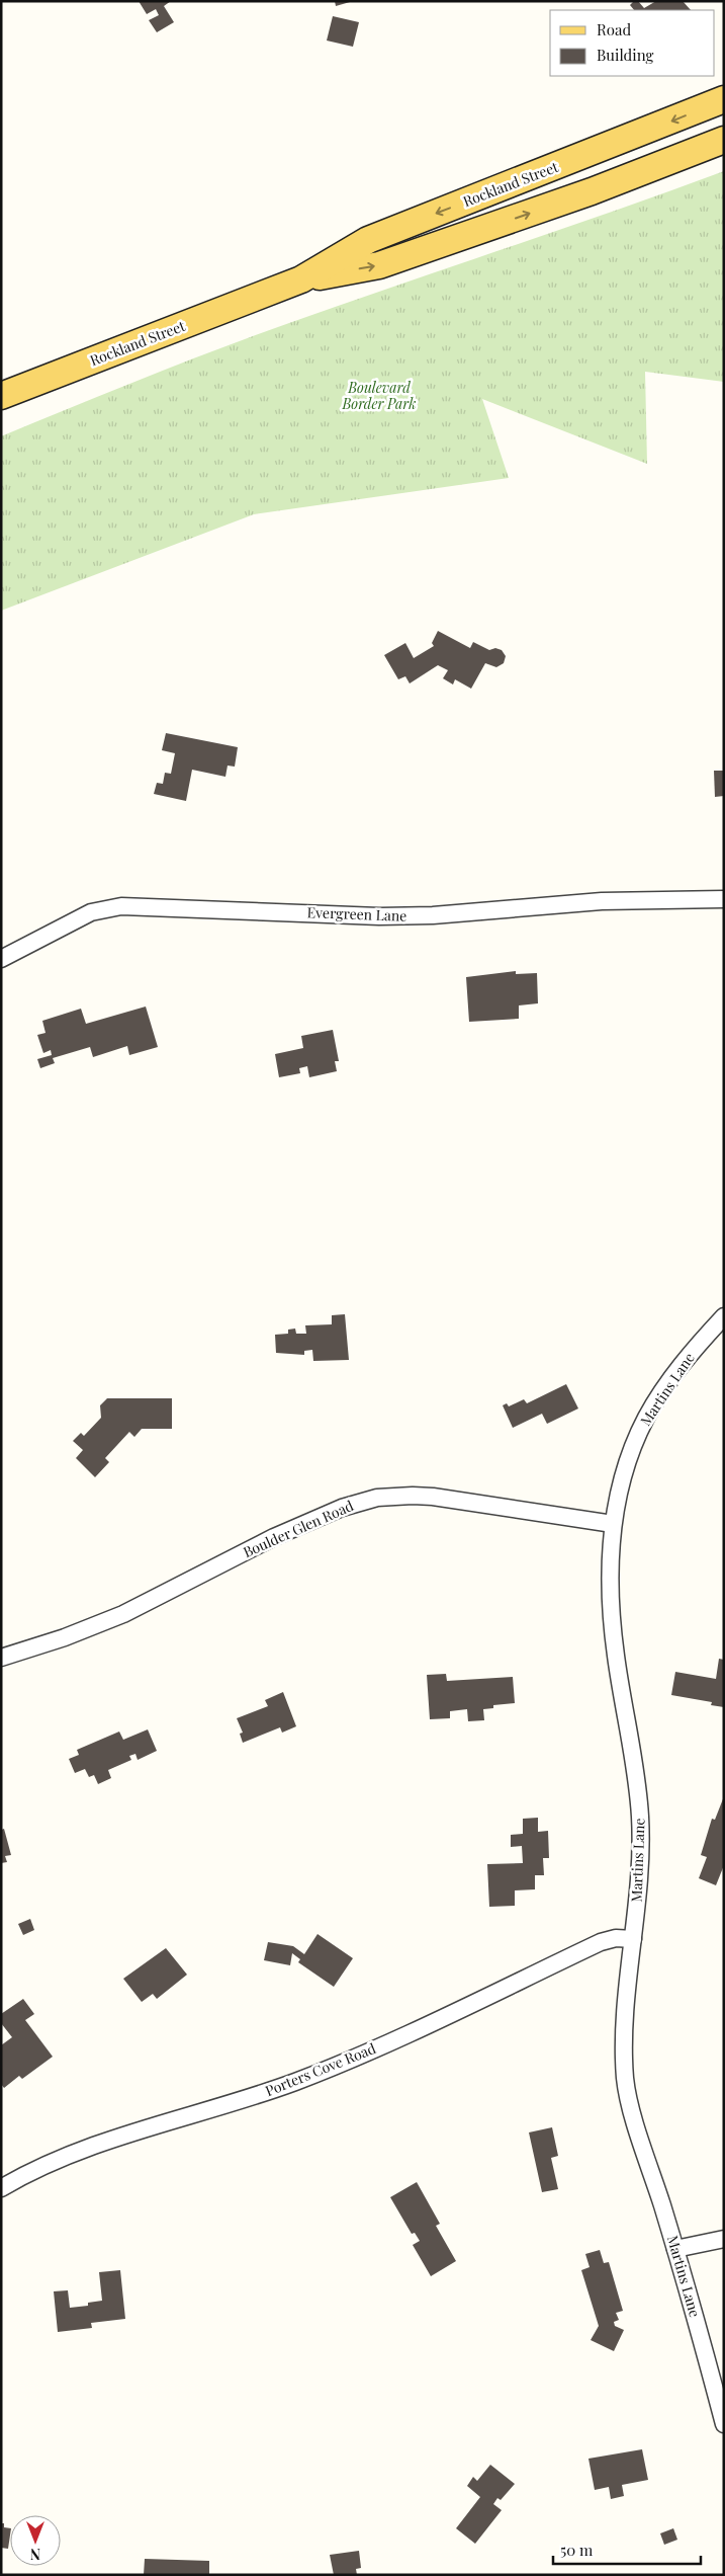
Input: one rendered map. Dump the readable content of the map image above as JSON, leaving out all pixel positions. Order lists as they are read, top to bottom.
{
  "streets": {
    "main road": ["Rockland Street"],
    "street": [
      "Evergreen Lane",
      "Martins Lane",
      "Boulder Glen Road",
      "Porters Cove Road"
    ]
  },
  "crossings": [
    ["Martins Lane", "Boulder Glen Road"],
    ["Martins Lane", "Porters Cove Road"]
  ],
  "parks": ["Boulevard Border Park"],
  "legend": ["Road", "Building"],
  "scale_bar": "50 m",
  "north": "bottom"
}
